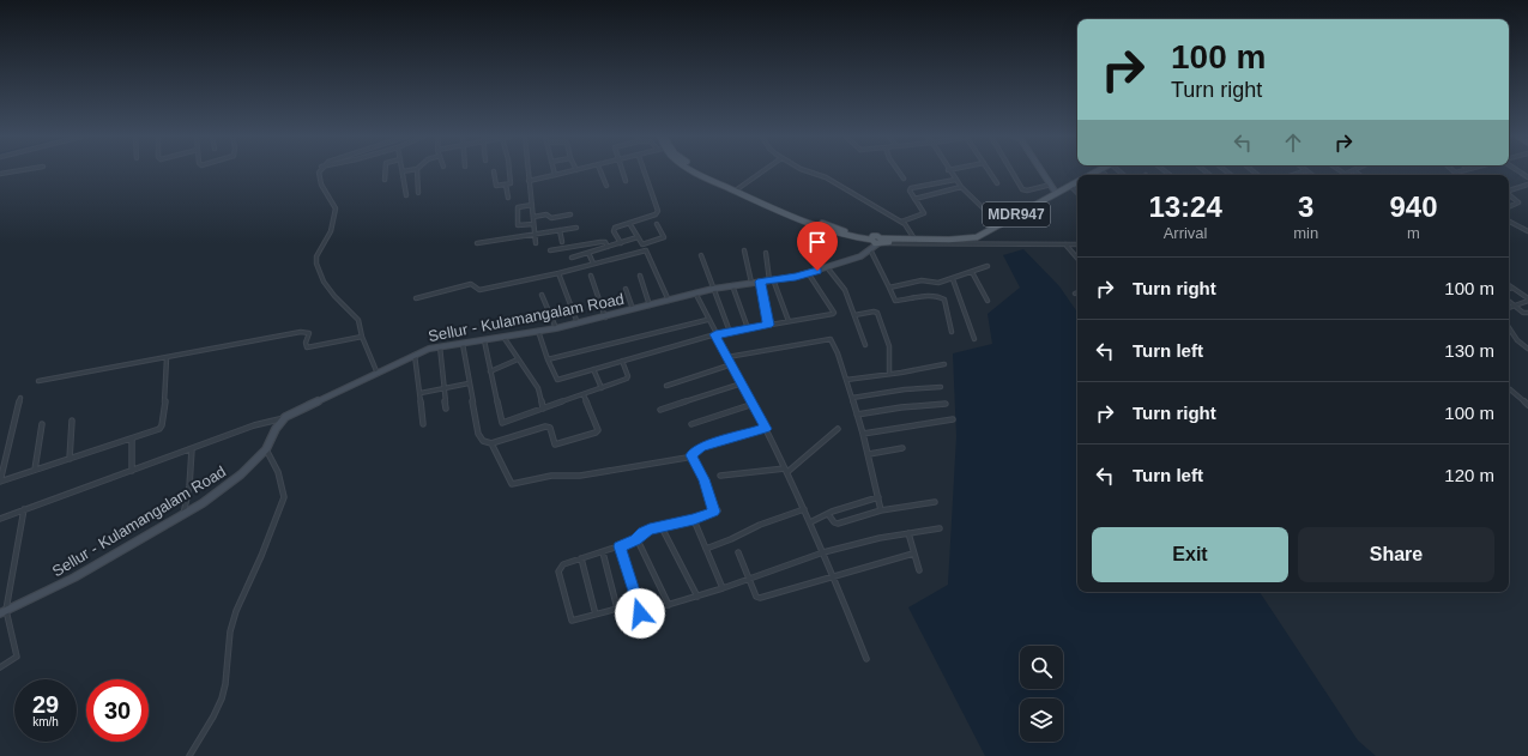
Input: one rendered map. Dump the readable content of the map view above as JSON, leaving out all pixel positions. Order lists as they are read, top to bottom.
{
  "streets": {
    "main road": ["MDR947", "Sellur - Kulamangalam Road"]
  },
  "crossings": [
    ["MDR947", "Sellur - Kulamangalam Road"]
  ],
  "page": {
    "turn": ["100 m", "Turn right"],
    "eta": [
      "13:24",
      "Arrival",
      "3",
      "min",
      "940",
      "m"
    ],
    "list": [
      {
        "name": "Turn right",
        "value": "100 m"
      },
      {
        "name": "Turn left",
        "value": "130 m"
      },
      {
        "name": "Turn right",
        "value": "100 m"
      },
      {
        "name": "Turn left",
        "value": "120 m"
      }
    ],
    "buttons": ["Exit", "Share"],
    "speed": "29 km/h",
    "limit": "30"
  }
}
